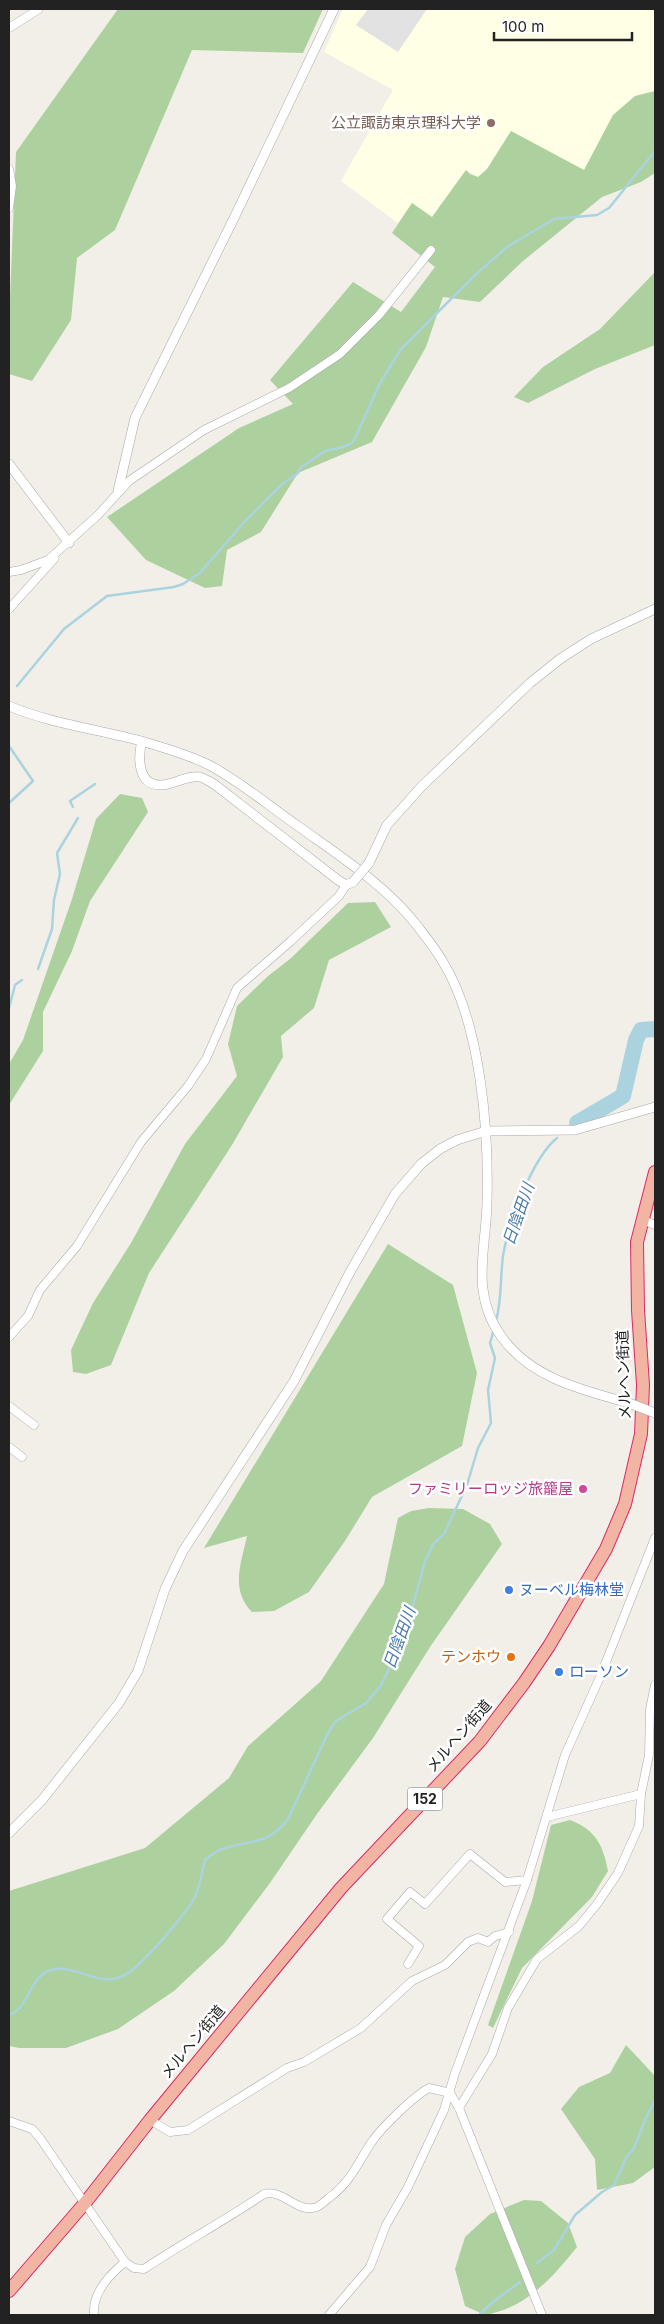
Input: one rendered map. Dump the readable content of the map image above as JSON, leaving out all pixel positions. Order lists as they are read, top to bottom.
{
  "streets": {
    "highway": ["メルヘン街道", "152"]
  },
  "water": ["日陰田川"],
  "places": [
    "公立諏訪東京理科大学",
    "ファミリーロッジ旅籠屋",
    "ヌーベル梅林堂",
    "テンホウ",
    "ローソン"
  ],
  "scale_bar": "100 m"
}
